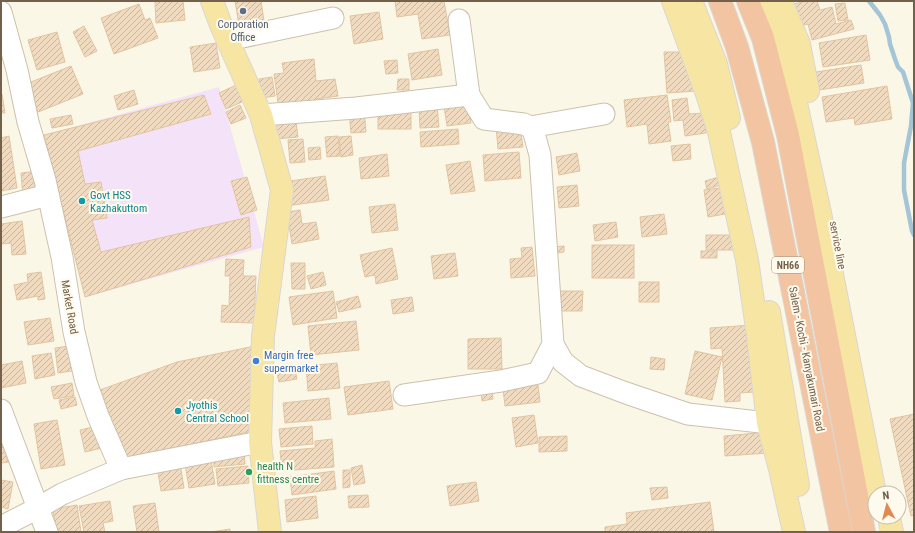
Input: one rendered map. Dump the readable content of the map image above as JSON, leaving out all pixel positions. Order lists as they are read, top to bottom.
{
  "streets": {
    "highway": ["NH66", "Salem - Kochi - Kanyakumari Road"],
    "main road": ["service line"],
    "street": ["Market Road"]
  },
  "places": [
    "Corporation Office",
    "Govt HSS Kazhakuttom",
    "Margin free supermarket",
    "Jyothis Central School",
    "health N fittness centre"
  ],
  "north": "top"
}
